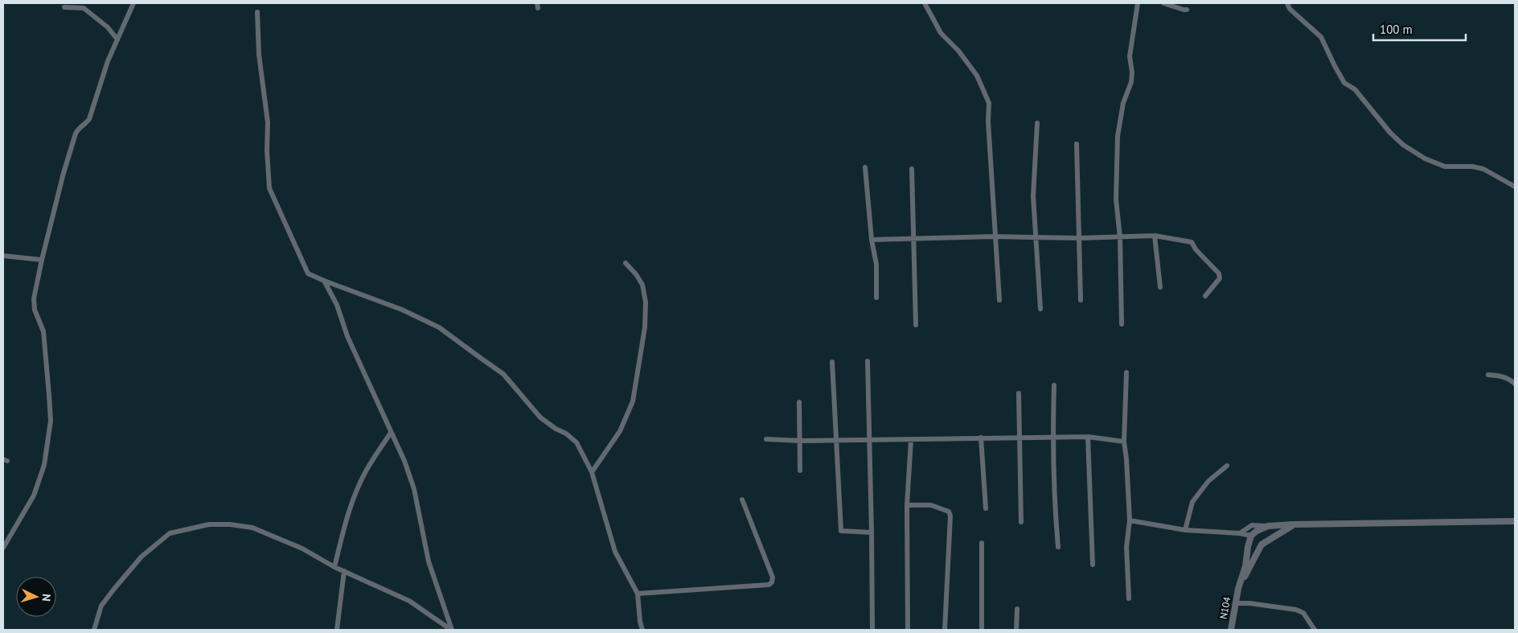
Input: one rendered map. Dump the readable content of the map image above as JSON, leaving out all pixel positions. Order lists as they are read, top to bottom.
{
  "streets": {
    "street": ["N104"]
  },
  "scale_bar": "100 m",
  "north": "right"
}
